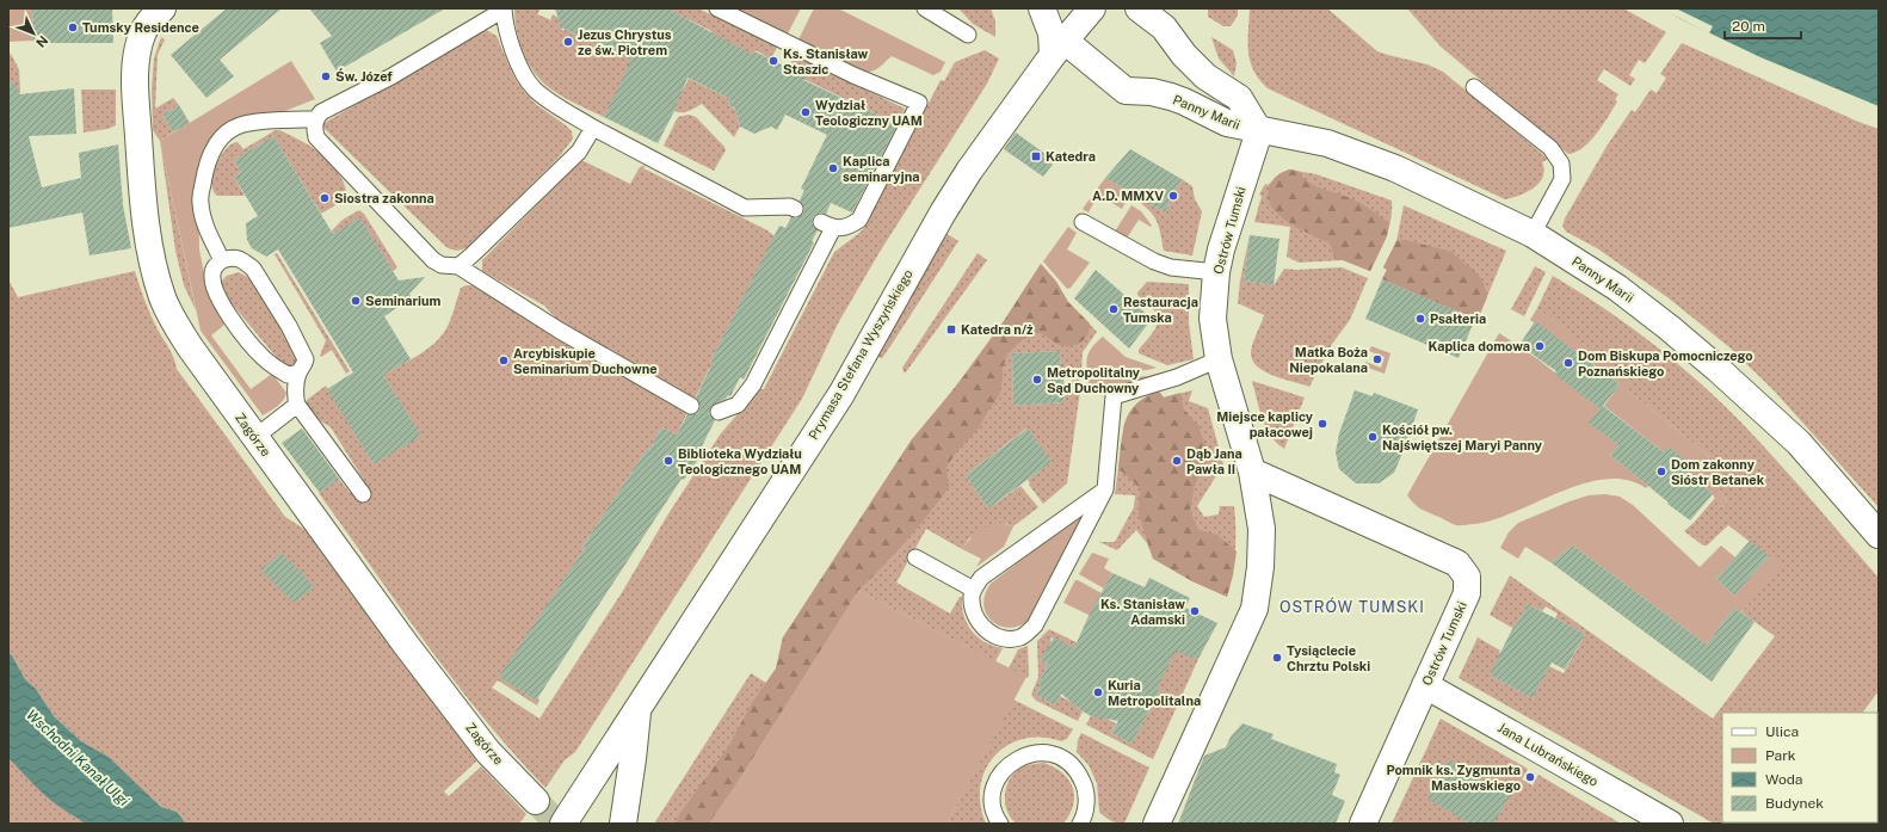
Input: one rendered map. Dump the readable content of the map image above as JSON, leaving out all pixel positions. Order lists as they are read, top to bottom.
{
  "streets": {
    "street": [
      "Panny Marii",
      "Ostrów Tumski",
      "Prymasa Stefana Wyszyńskiego",
      "Zagórze",
      "Jana Lubrańskiego"
    ]
  },
  "crossings": [
    ["Panny Marii", "Ostrów Tumski"],
    ["Panny Marii", "Prymasa Stefana Wyszyńskiego"],
    ["Ostrów Tumski", "Jana Lubrańskiego"]
  ],
  "districts": ["OSTRÓW TUMSKI"],
  "water": ["Wschodni Kanał Ulgi"],
  "places": {
    "other": [
      "Tumsky Residence",
      "Jezus Chrystus ze św. Piotrem",
      "Ks. Stanisław Staszic",
      "Św. Józef",
      "Wydział Teologiczny UAM",
      "Kaplica seminaryjna",
      "A.D. MMXV",
      "Siostra zakonna",
      "Seminarium",
      "Restauracja Tumska",
      "Psałteria",
      "Kaplica domowa",
      "Matka Boża Niepokalana",
      "Arcybiskupie Seminarium Duchowne",
      "Dom Biskupa Pomocniczego Poznańskiego",
      "Metropolitalny Sąd Duchowny",
      "Miejsce kaplicy pałacowej",
      "Kościół pw. Najświętszej Maryi Panny",
      "Biblioteka Wydziału Teologicznego UAM",
      "Dąb Jana Pawła II",
      "Dom zakonny Sióstr Betanek",
      "Ks. Stanisław Adamski",
      "Tysiąclecie Chrztu Polski",
      "Kuria Metropolitalna",
      "Pomnik ks. Zygmunta Masłowskiego"
    ],
    "transit": ["Katedra", "Katedra n/ż"]
  },
  "legend": [
    "Ulica",
    "Park",
    "Woda",
    "Budynek"
  ],
  "scale_bar": "20 m",
  "north": "bottom right"
}
